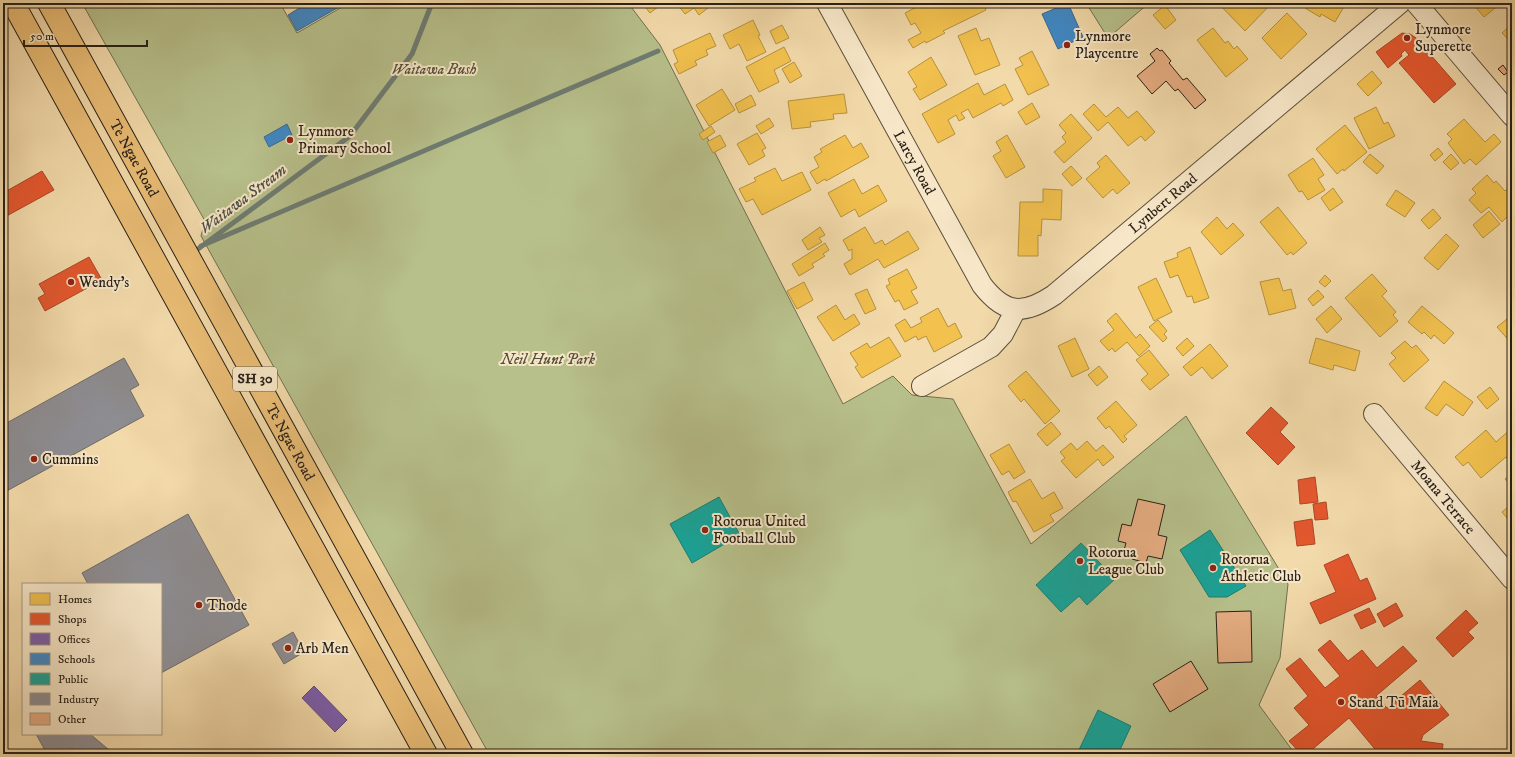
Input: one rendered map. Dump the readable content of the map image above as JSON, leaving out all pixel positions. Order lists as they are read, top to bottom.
{
  "streets": {
    "highway": ["Te Ngae Road", "SH 30"],
    "street": ["Larcy Road", "Lynbert Road", "Moana Terrace"]
  },
  "crossings": [
    ["Larcy Road", "Lynbert Road"]
  ],
  "water": ["Waitawa Stream"],
  "parks": ["Waitawa Bush", "Neil Hunt Park"],
  "places": [
    "Lynmore Superette",
    "Lynmore Playcentre",
    "Lynmore Primary School",
    "Wendy's",
    "Cummins",
    "Rotorua United Football Club",
    "Rotorua League Club",
    "Rotorua Athletic Club",
    "Thode",
    "Arb Men",
    "Stand Tū Māia"
  ],
  "legend": [
    "Homes",
    "Shops",
    "Offices",
    "Schools",
    "Public",
    "Industry",
    "Other"
  ],
  "scale_bar": "50 m"
}
